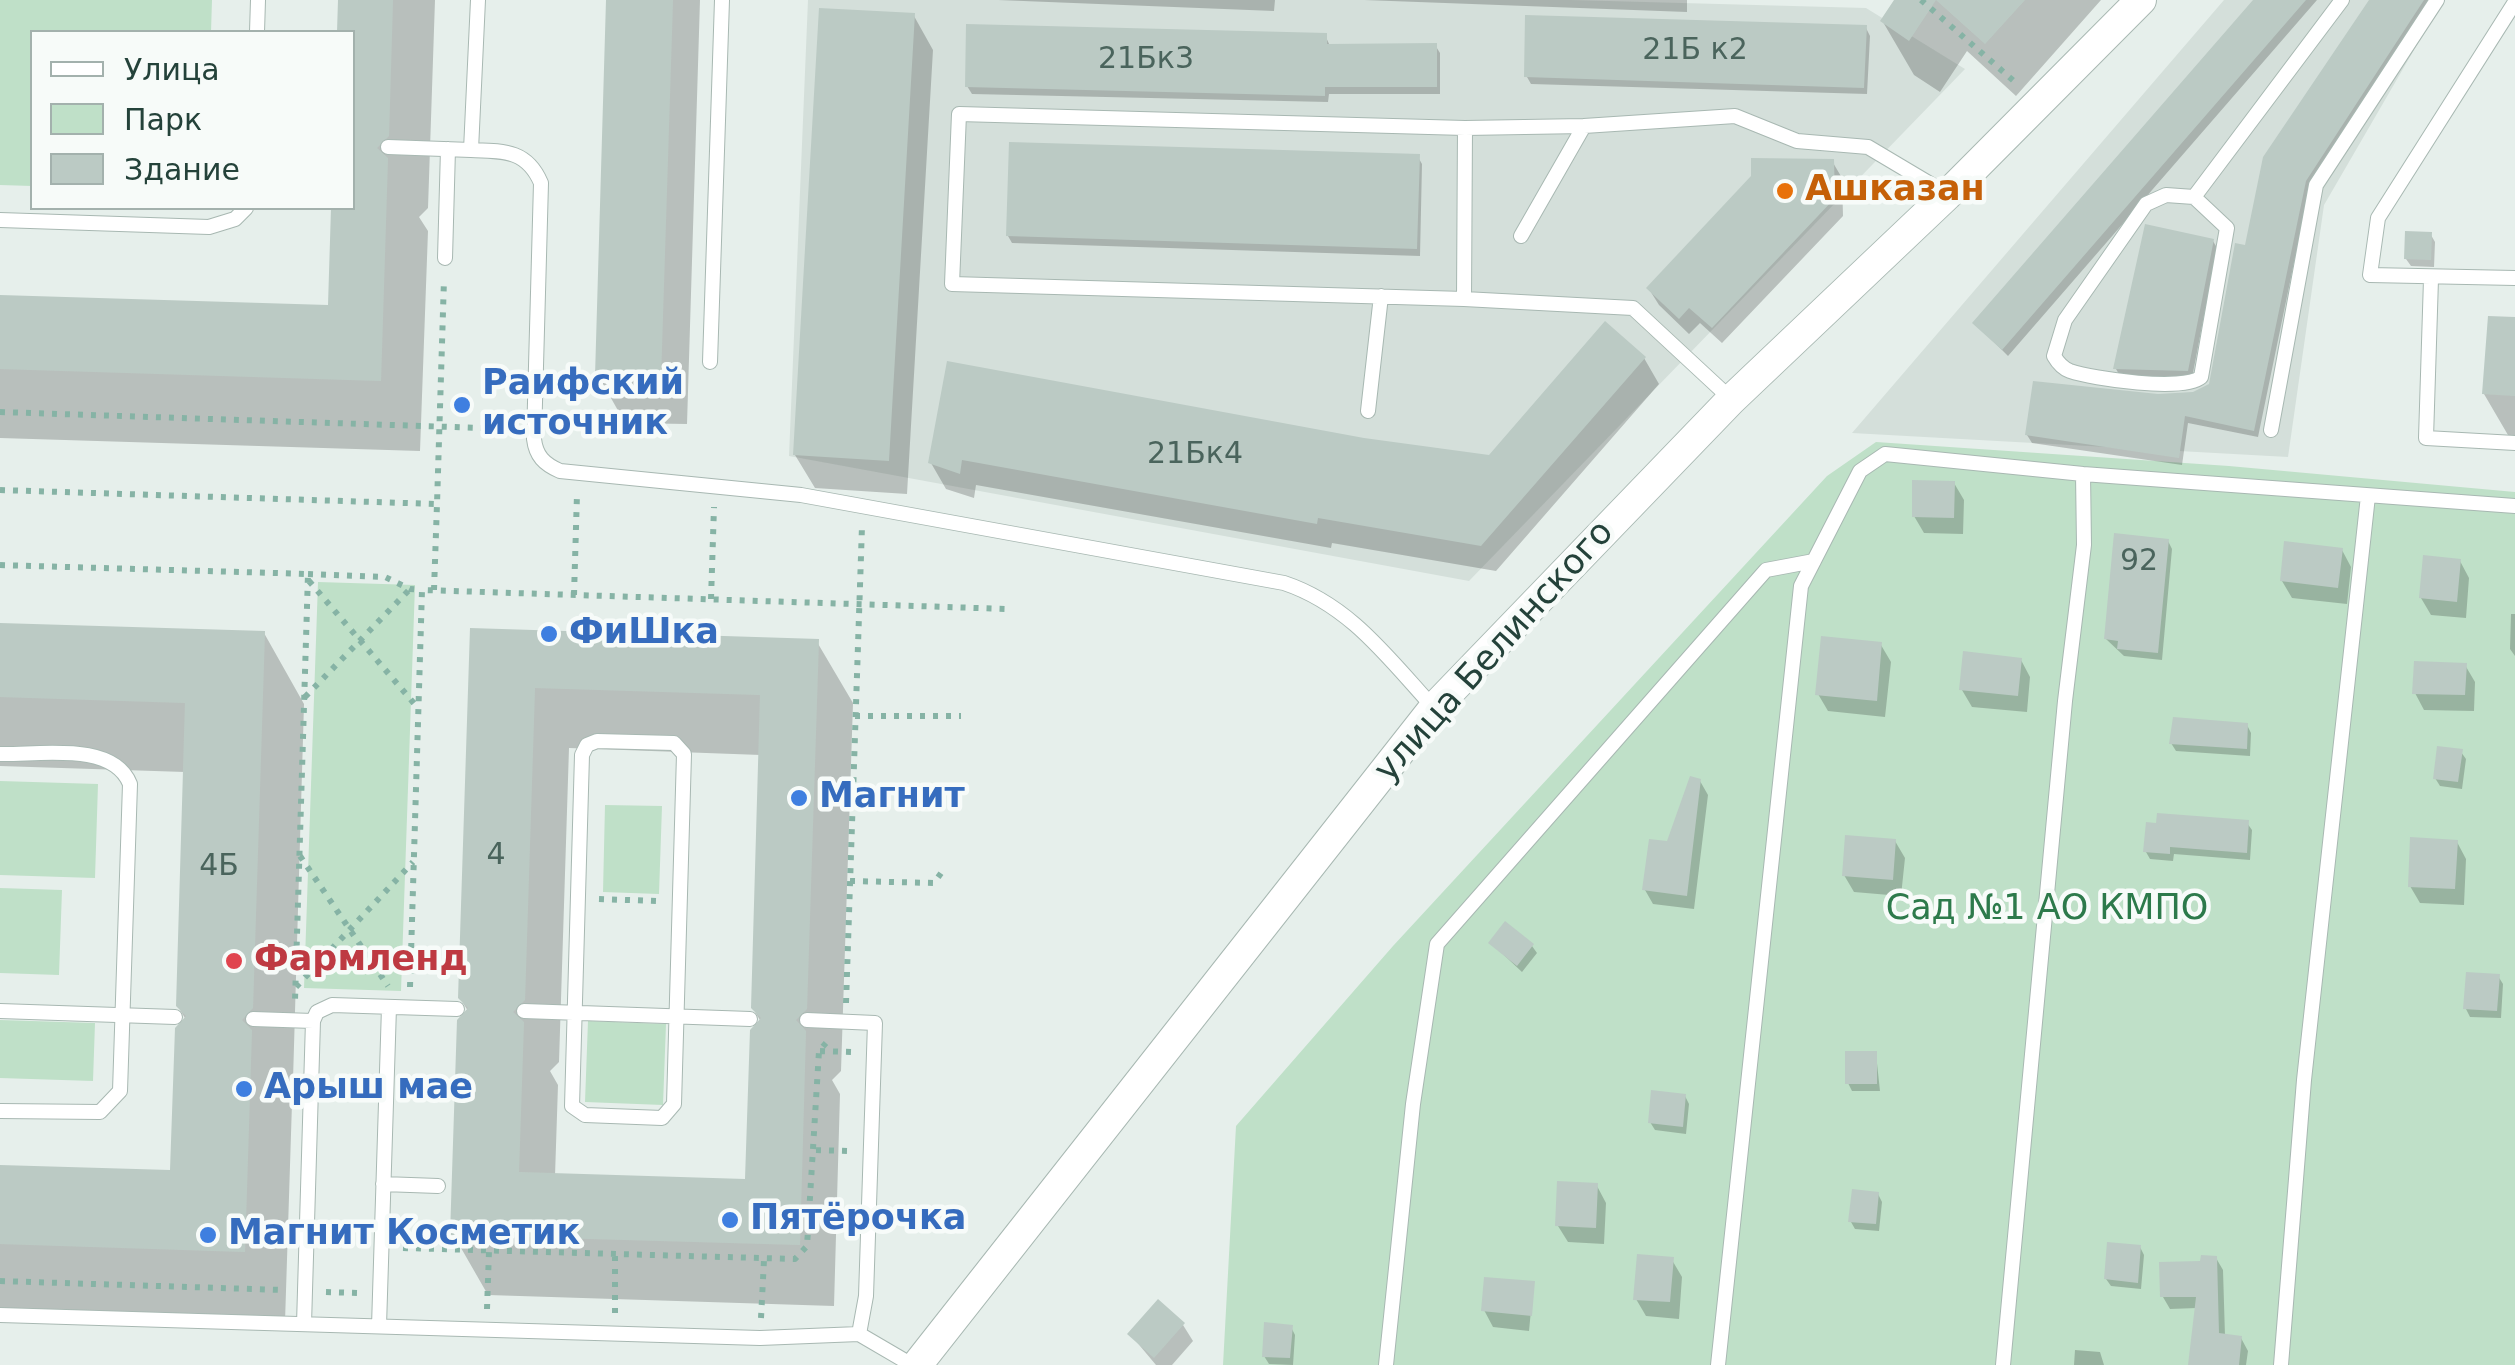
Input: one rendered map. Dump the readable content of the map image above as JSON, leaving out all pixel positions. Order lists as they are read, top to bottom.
{
  "streets": {
    "street": ["улица Белинского"]
  },
  "parks": ["Сад №1 АО КМПО"],
  "places": [
    "Ашказан",
    "Раифский источник",
    "ФиШка",
    "Магнит",
    "Фармленд",
    "Арыш мае",
    "Пятёрочка",
    "Магнит Косметик"
  ],
  "house_numbers": [
    "21Б к2",
    "21Бк3",
    "21Бк4",
    "92",
    "4",
    "4Б"
  ],
  "legend": ["Улица", "Парк", "Здание"]
}
